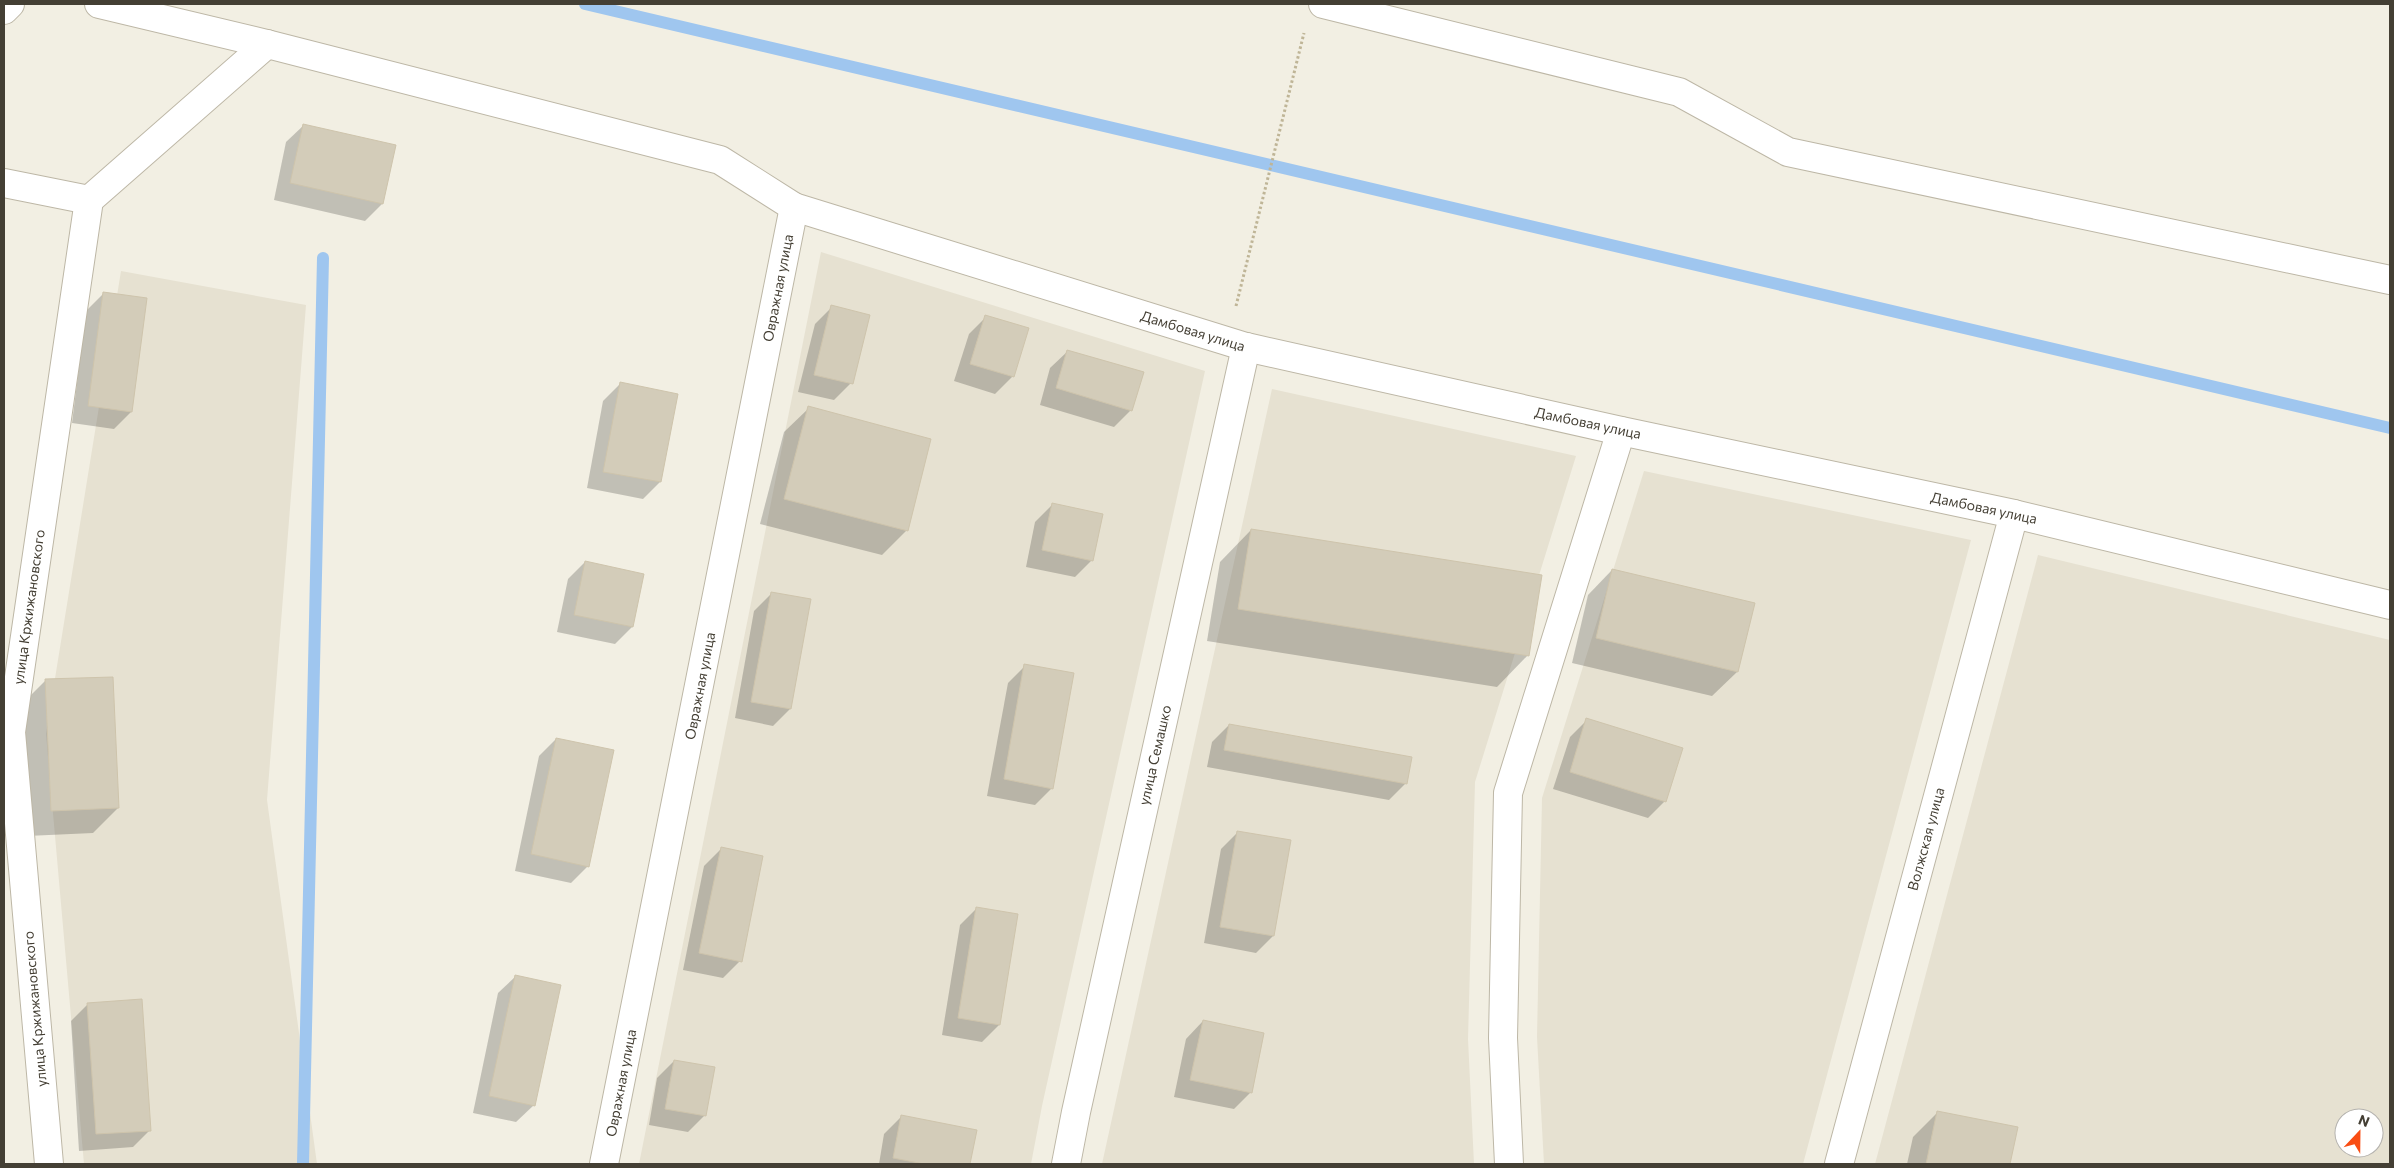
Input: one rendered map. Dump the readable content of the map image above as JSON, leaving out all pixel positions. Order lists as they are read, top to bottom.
{
  "streets": {
    "street": [
      "Овражная улица",
      "Дамбовая улица",
      "улица Кржижановского",
      "улица Семашко",
      "Волжская улица"
    ]
  },
  "crossings": [
    ["Овражная улица", "Дамбовая улица"],
    ["Дамбовая улица", "улица Семашко"],
    ["Дамбовая улица", "Волжская улица"]
  ],
  "north": "top"
}
